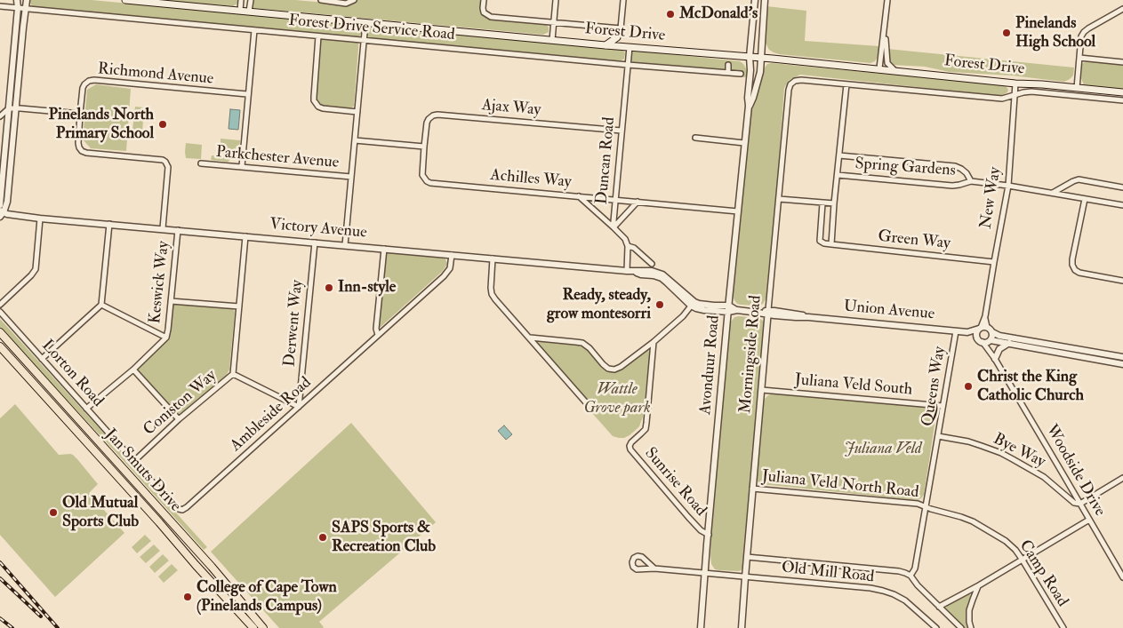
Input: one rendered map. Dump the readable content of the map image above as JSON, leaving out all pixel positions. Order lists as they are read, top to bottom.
{
  "streets": {
    "main road": ["Forest Drive", "Jan Smuts Drive"],
    "street": [
      "Forest Drive Service Road",
      "Richmond Avenue",
      "Ajax Way",
      "Parkchester Avenue",
      "Duncan Road",
      "Spring Gardens",
      "Achilles Way",
      "New Way",
      "Victory Avenue",
      "Green Way",
      "Keswick Way",
      "Union Avenue",
      "Derwent Way",
      "Morningside Road",
      "Avonduur Road",
      "Lorton Road",
      "Juliana Veld South",
      "Queens Way",
      "Coniston Way",
      "Ambleside Road",
      "Bye Way",
      "Woodside Drive",
      "Sunrise Road",
      "Juliana Veld North Road",
      "Old Mill Road",
      "Camp Road"
    ]
  },
  "crossings": [
    ["Forest Drive Service Road", "Duncan Road"],
    ["Forest Drive", "Duncan Road"],
    ["Forest Drive", "New Way"],
    ["Forest Drive", "Avonduur Road"],
    ["Ajax Way", "Duncan Road"],
    ["Ajax Way", "Achilles Way"],
    ["Duncan Road", "Achilles Way"],
    ["Spring Gardens", "New Way"],
    ["Achilles Way", "Avonduur Road"],
    ["New Way", "Green Way"],
    ["New Way", "Union Avenue"],
    ["New Way", "Woodside Drive"],
    ["Victory Avenue", "Keswick Way"],
    ["Victory Avenue", "Union Avenue"],
    ["Victory Avenue", "Derwent Way"],
    ["Victory Avenue", "Avonduur Road"],
    ["Victory Avenue", "Coniston Way"],
    ["Victory Avenue", "Ambleside Road"],
    ["Keswick Way", "Lorton Road"],
    ["Union Avenue", "Morningside Road"],
    ["Union Avenue", "Avonduur Road"],
    ["Union Avenue", "Queens Way"],
    ["Union Avenue", "Woodside Drive"],
    ["Derwent Way", "Ambleside Road"],
    ["Morningside Road", "Juliana Veld South"],
    ["Morningside Road", "Juliana Veld North Road"],
    ["Morningside Road", "Old Mill Road"],
    ["Avonduur Road", "Sunrise Road"],
    ["Avonduur Road", "Old Mill Road"],
    ["Lorton Road", "Coniston Way"],
    ["Lorton Road", "Ambleside Road"],
    ["Juliana Veld South", "Queens Way"],
    ["Queens Way", "Bye Way"],
    ["Queens Way", "Juliana Veld North Road"],
    ["Queens Way", "Camp Road"],
    ["Bye Way", "Woodside Drive"],
    ["Juliana Veld North Road", "Camp Road"]
  ],
  "parks": ["Wattle Grove park", "Juliana Veld"],
  "places": [
    "McDonald's",
    "Pinelands High School",
    "Pinelands North Primary School",
    "Inn-style",
    "Ready, steady, grow montesorri",
    "Christ the King Catholic Church",
    "Old Mutual Sports Club",
    "SAPS Sports & Recreation Club",
    "College of Cape Town (Pinelands Campus)"
  ]
}
